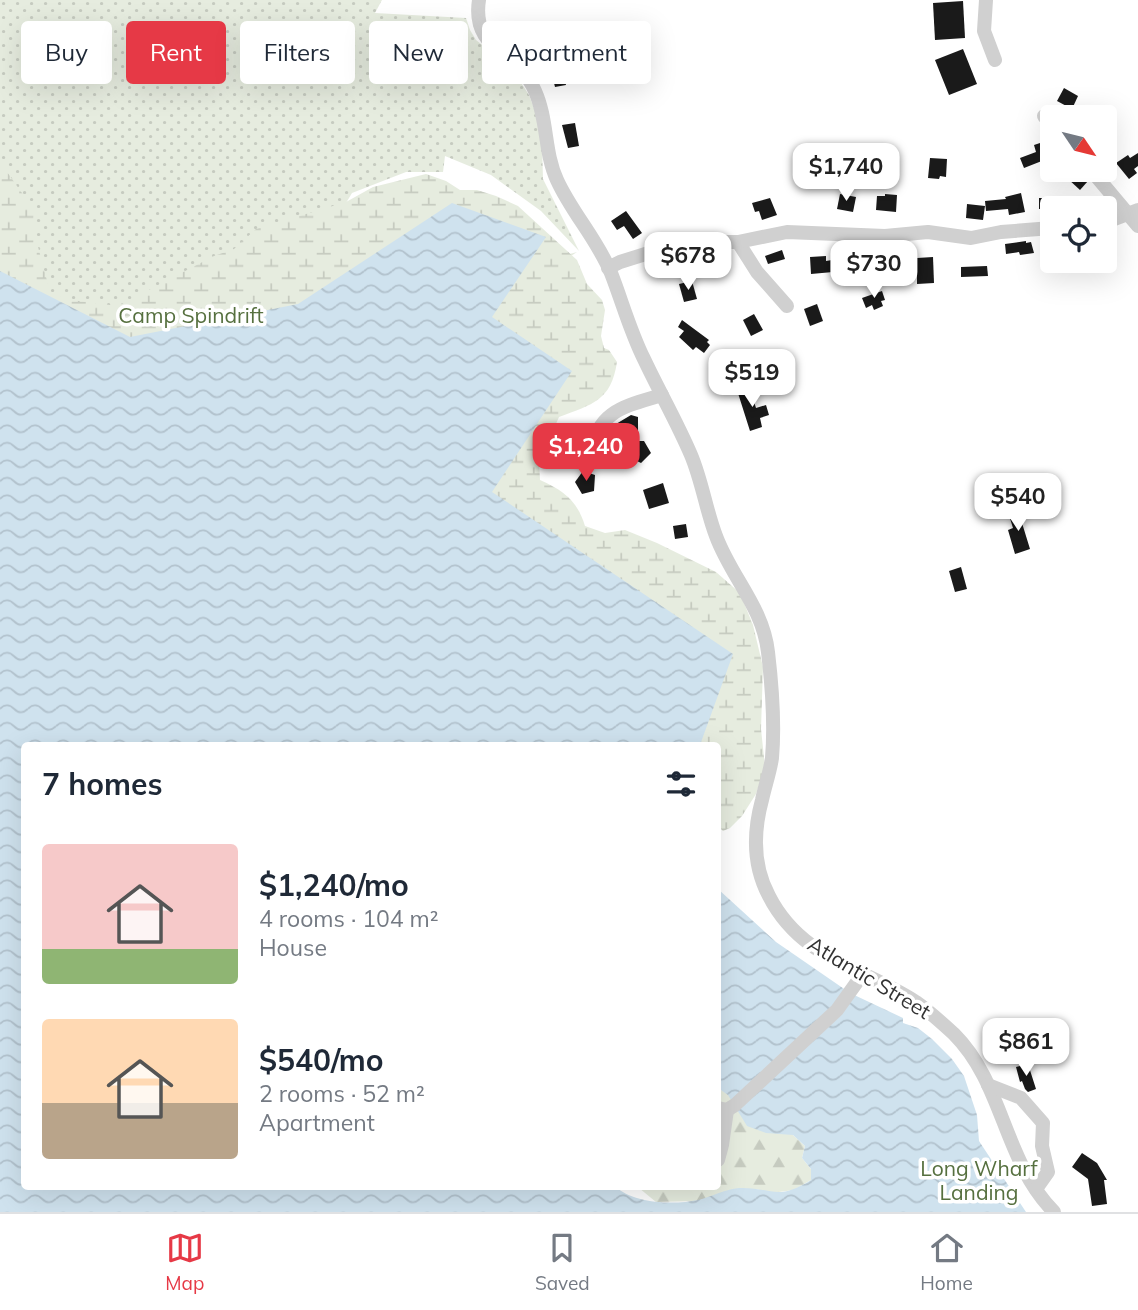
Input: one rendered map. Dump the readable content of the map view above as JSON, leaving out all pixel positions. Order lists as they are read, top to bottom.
{
  "streets": {
    "street": ["Atlantic Street"]
  },
  "parks": ["Camp Spindrift", "Long Wharf Landing"],
  "north": "bottom right",
  "page": {
    "chip": [
      "Buy",
      "Rent",
      "Filters",
      "New",
      "Apartment"
    ],
    "price": [
      "$1,740",
      "$678",
      "$730",
      "$519",
      "$1,240",
      "$540",
      "$861"
    ],
    "heading": "7 homes",
    "list": [
      {
        "name": "$1,240/mo",
        "note": "4 rooms · 104 m² · House"
      },
      {
        "name": "$540/mo",
        "note": "2 rooms · 52 m² · Apartment"
      }
    ],
    "tabs": ["Map", "Saved", "Home"]
  }
}
